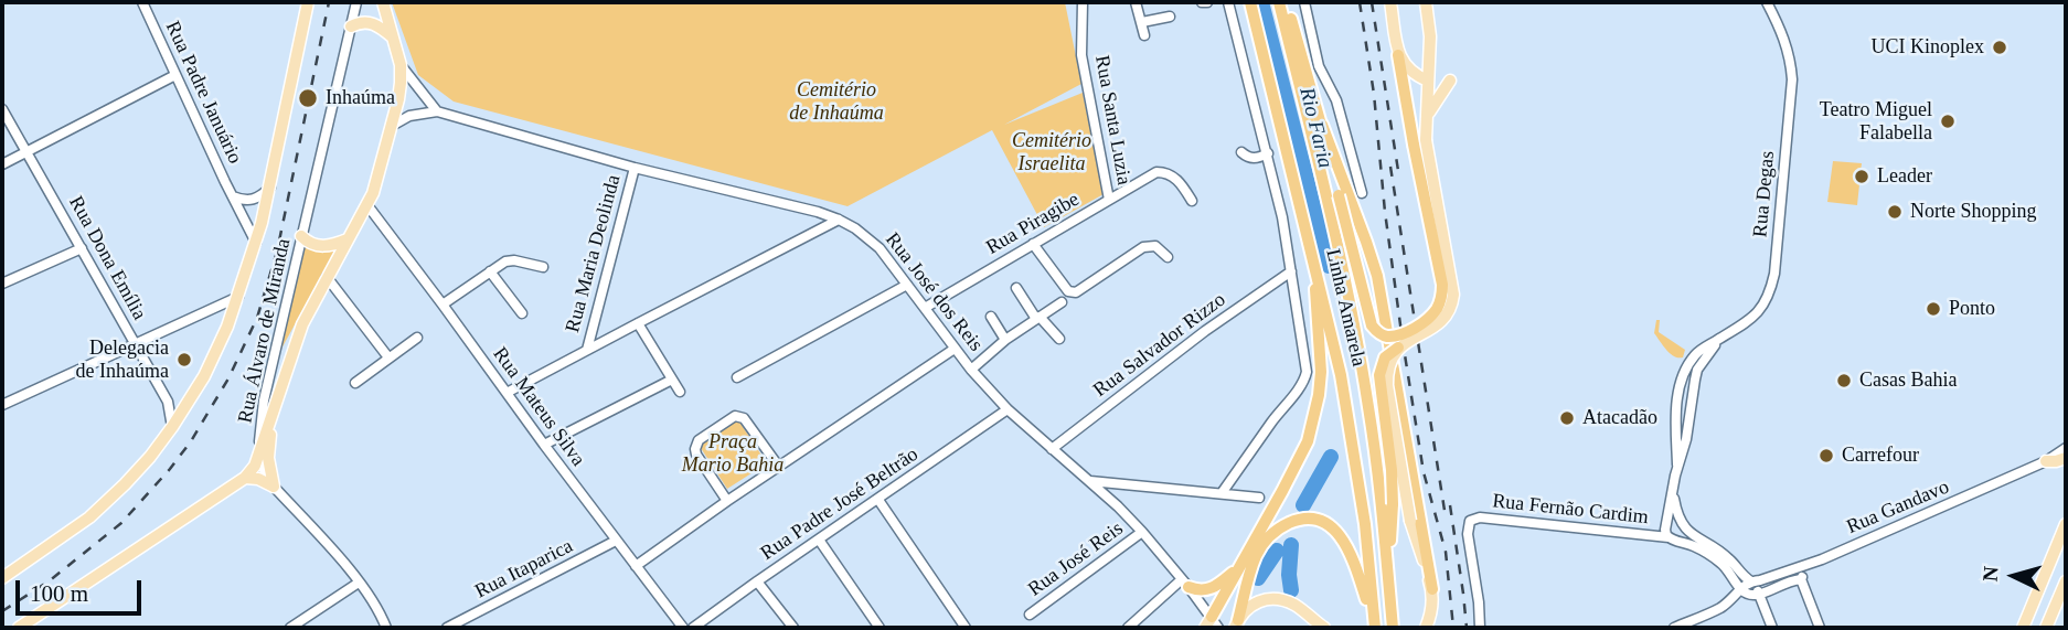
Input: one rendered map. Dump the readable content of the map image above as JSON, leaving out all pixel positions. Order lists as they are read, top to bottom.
{
  "streets": {
    "highway": ["Linha Amarela"],
    "street": [
      "Rua Padre Januário",
      "Rua Santa Luzia",
      "Rua Degas",
      "Rua Piragibe",
      "Rua Maria Deolinda",
      "Rua Dona Emília",
      "Rua José dos Reis",
      "Rua Álvaro de Miranda",
      "Rua Salvador Rizzo",
      "Rua Mateus Silva",
      "Rua Padre José Beltrão",
      "Rua Gandavo",
      "Rua Fernão Cardim",
      "Rua José Reis",
      "Rua Itaparica"
    ]
  },
  "crossings": [
    ["Rua Santa Luzia", "Rua Piragibe"],
    ["Rua Degas", "Rua Fernão Cardim"],
    ["Rua Piragibe", "Rua José dos Reis"],
    ["Rua Maria Deolinda", "Rua José dos Reis"],
    ["Rua José dos Reis", "Rua Salvador Rizzo"],
    ["Rua José dos Reis", "Rua Padre José Beltrão"],
    ["Rua José dos Reis", "Rua José Reis"],
    ["Rua Mateus Silva", "Rua Itaparica"]
  ],
  "water": ["Rio Faria"],
  "parks": ["Cemitério de Inhaúma", "Cemitério Israelita", "Praça Mario Bahia"],
  "places": [
    "UCI Kinoplex",
    "Inhaúma",
    "Teatro Miguel Falabella",
    "Leader",
    "Norte Shopping",
    "Ponto",
    "Delegacia de Inhaúma",
    "Casas Bahia",
    "Atacadão",
    "Carrefour"
  ],
  "scale_bar": "100 m",
  "north": "left"
}
